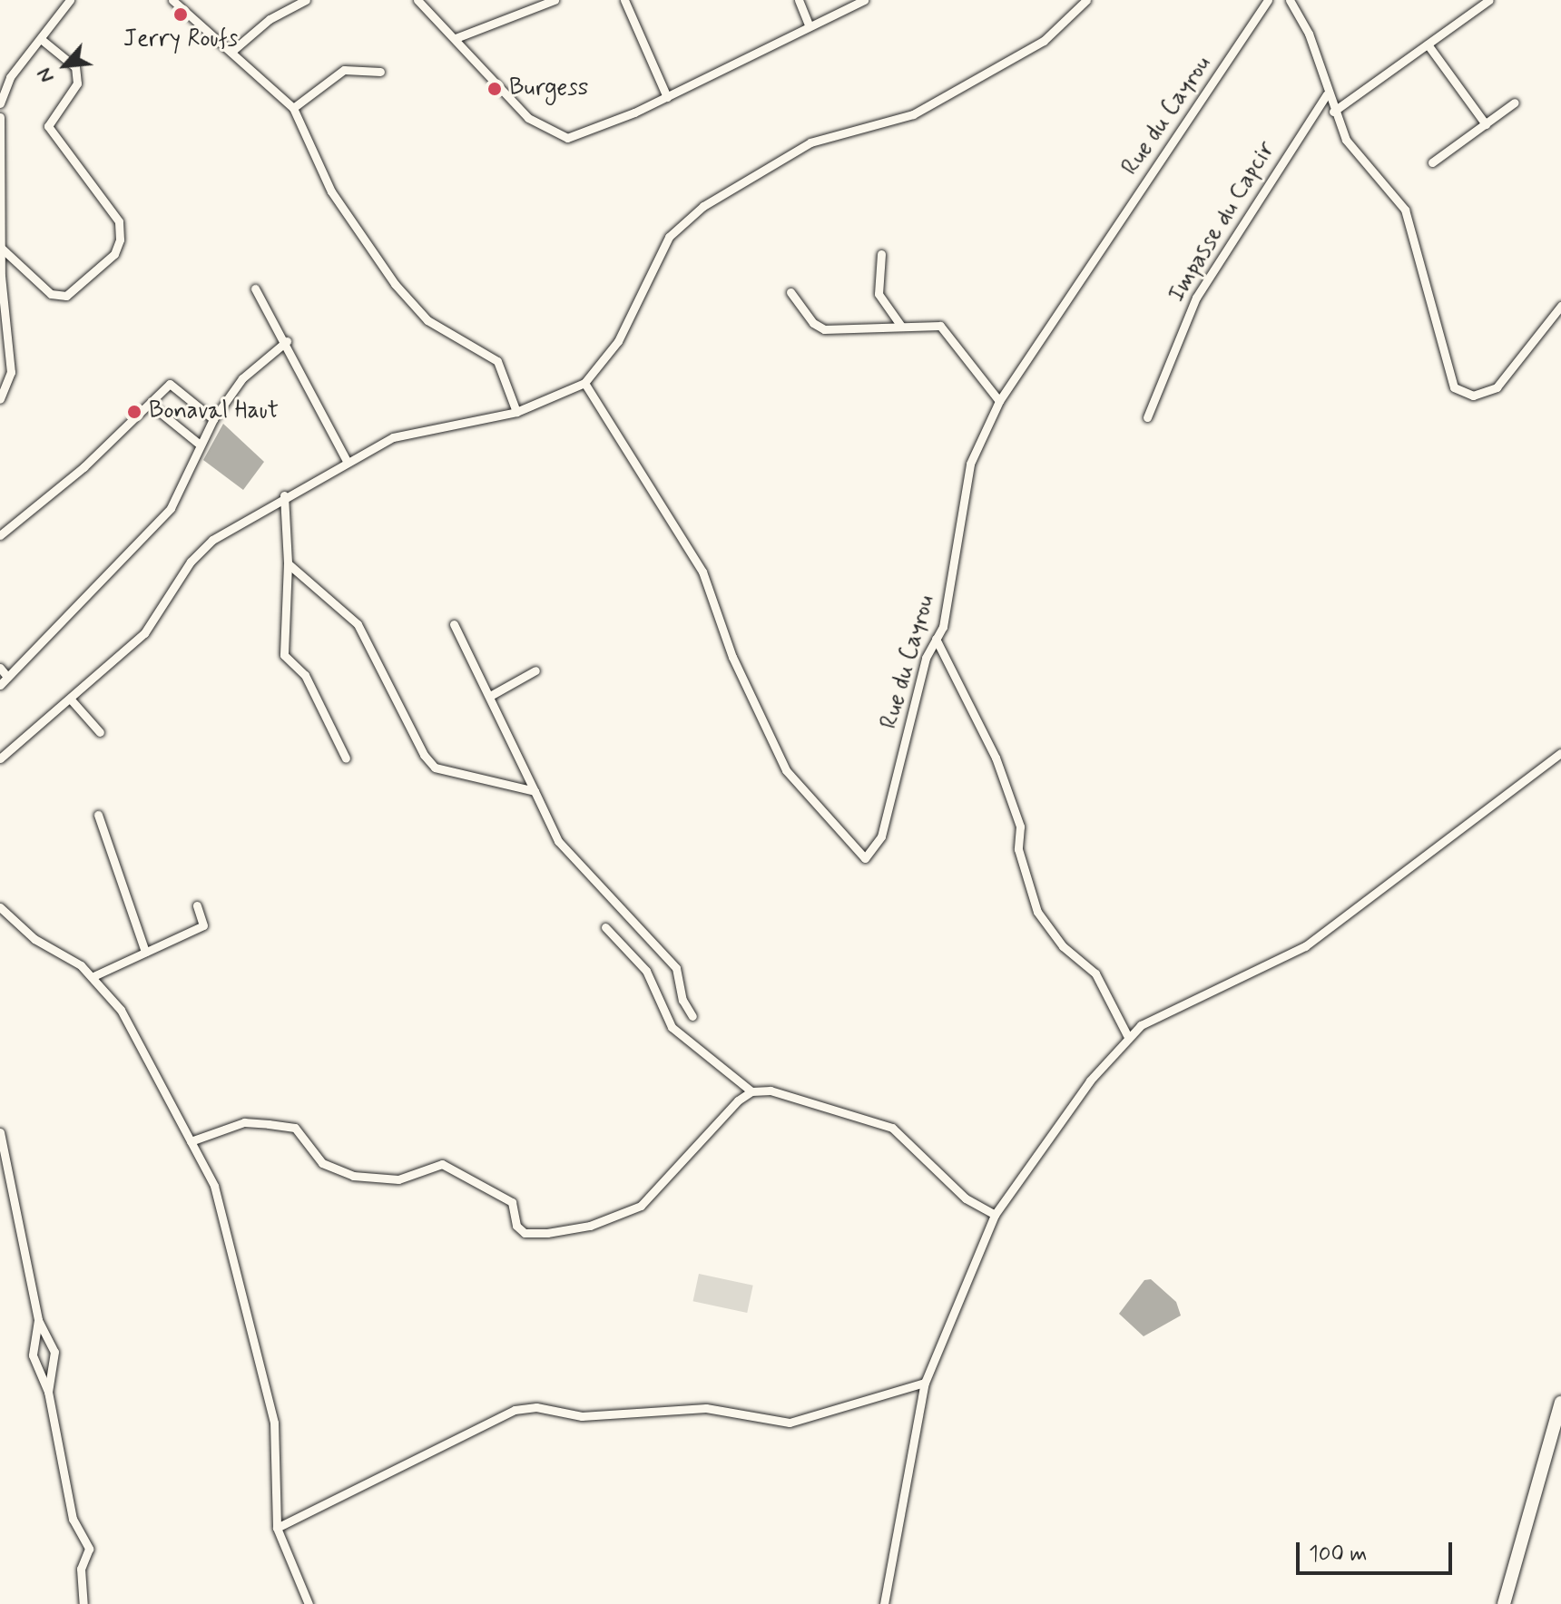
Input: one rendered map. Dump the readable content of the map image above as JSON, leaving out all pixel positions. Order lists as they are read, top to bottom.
{
  "streets": {
    "street": ["Rue du Cayrou", "Impasse du Capcir"]
  },
  "places": ["Jerry Roufs", "Burgess", "Bonaval Haut"],
  "scale_bar": "100 m",
  "north": "bottom left"
}
